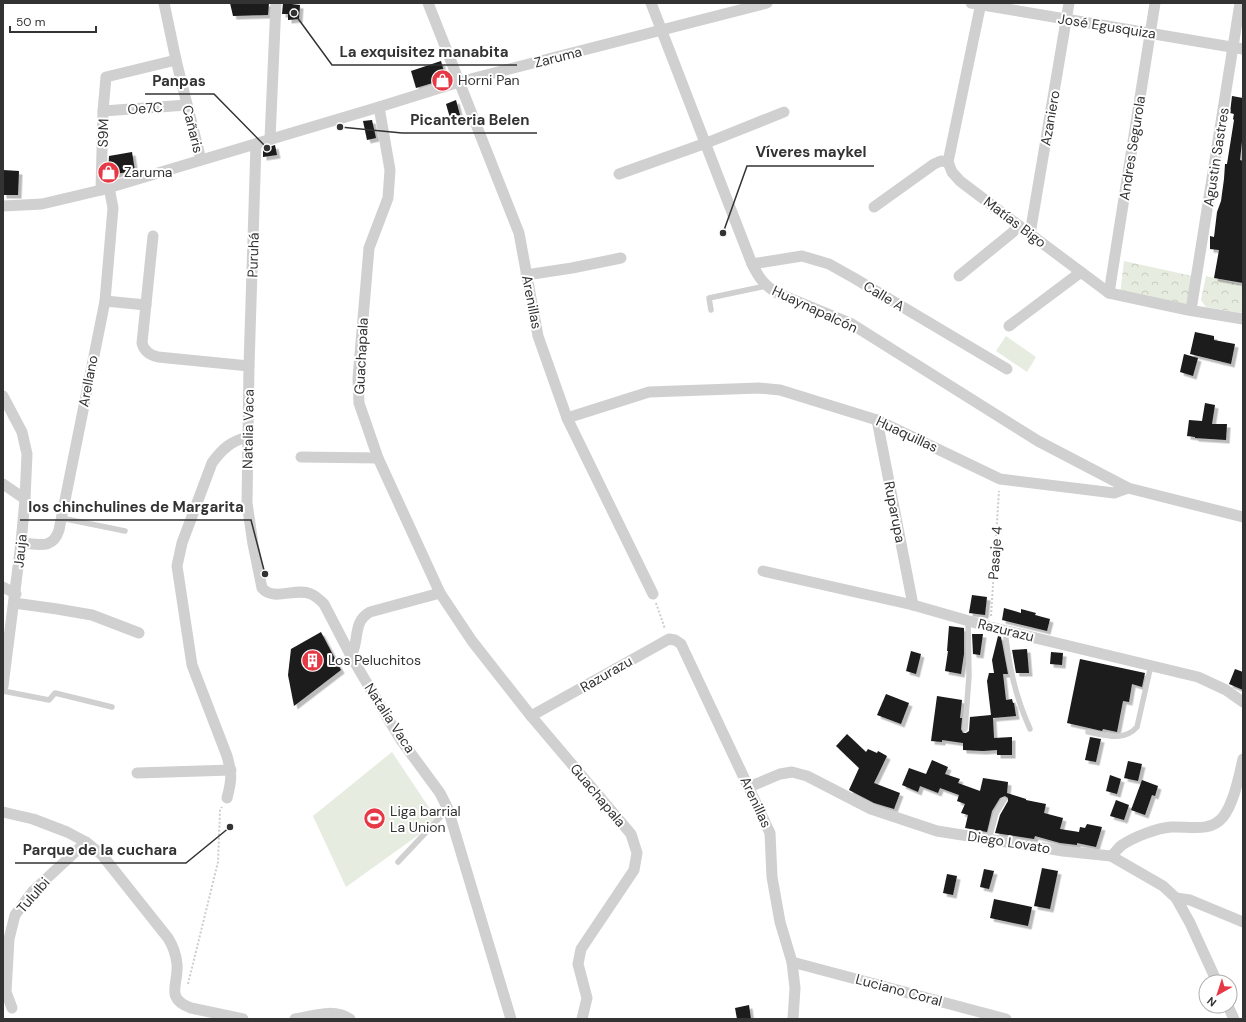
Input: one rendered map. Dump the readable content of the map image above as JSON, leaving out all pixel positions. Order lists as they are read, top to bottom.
{
  "streets": {
    "street": [
      "José Egusquiza",
      "Zaruma",
      "Oe7C",
      "Azaniero",
      "Cañaris",
      "S9M",
      "Andres Segurola",
      "Agustin Sastres",
      "Matías Bigo",
      "Puruhá",
      "Calle A",
      "Arenillas",
      "Huaynapalcón",
      "Guachapala",
      "Arellano",
      "Natalia Vaca",
      "Huaquillas",
      "Ruparupa",
      "Jauja",
      "Razurazu",
      "Diego Lovato",
      "Tululbi",
      "Luciano Coral"
    ],
    "path": ["Pasaje 4"]
  },
  "crossings": [
    ["José Egusquiza", "Azaniero"],
    ["José Egusquiza", "Andres Segurola"],
    ["José Egusquiza", "Agustin Sastres"],
    ["Zaruma", "Cañaris"],
    ["Zaruma", "S9M"],
    ["Zaruma", "Puruhá"],
    ["Zaruma", "Arenillas"],
    ["Zaruma", "Huaynapalcón"],
    ["Zaruma", "Guachapala"],
    ["Zaruma", "Arellano"],
    ["Oe7C", "Cañaris"],
    ["Oe7C", "S9M"],
    ["Azaniero", "Matías Bigo"],
    ["Cañaris", "S9M"],
    ["S9M", "Arellano"],
    ["Andres Segurola", "Matías Bigo"],
    ["Agustin Sastres", "Matías Bigo"],
    ["Puruhá", "Natalia Vaca"],
    ["Calle A", "Huaynapalcón"],
    ["Arenillas", "Huaquillas"],
    ["Arenillas", "Razurazu"],
    ["Arenillas", "Diego Lovato"],
    ["Arenillas", "Luciano Coral"],
    ["Huaynapalcón", "Huaquillas"],
    ["Guachapala", "Razurazu"],
    ["Arellano", "Jauja"],
    ["Huaquillas", "Ruparupa"],
    ["Huaquillas", "Pasaje 4"],
    ["Ruparupa", "Razurazu"],
    ["Pasaje 4", "Razurazu"]
  ],
  "places": {
    "other": [
      "La exquisitez manabita",
      "Picanteria Belen",
      "Panpas",
      "Víveres maykel",
      "los chinchulines de Margarita",
      "Parque de la cuchara"
    ],
    "shop": ["Horni Pan", "Zaruma"],
    "building": ["Los Peluchitos"],
    "sports": ["Liga barrial La Union"]
  },
  "scale_bar": "50 m",
  "north": "bottom left"
}
